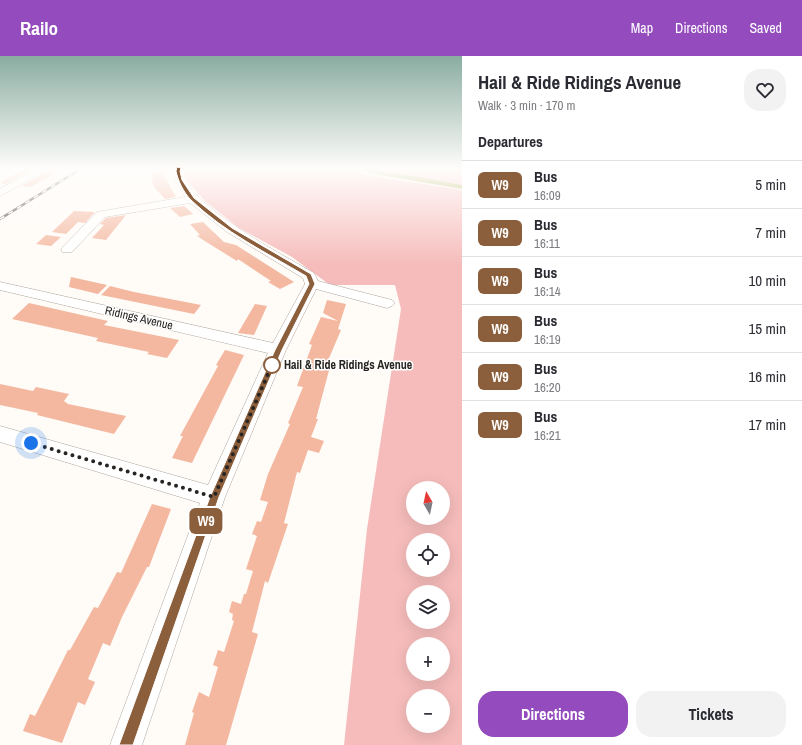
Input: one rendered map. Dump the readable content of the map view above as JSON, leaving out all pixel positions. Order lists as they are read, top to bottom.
{
  "streets": {
    "street": ["Ridings Avenue"]
  },
  "places": ["Hail & Ride Ridings Avenue"],
  "lines": ["bus line W9"],
  "north": "top",
  "page": {
    "header": "Railo",
    "nav": ["Map", "Directions", "Saved"],
    "on_map": "W9",
    "heading": [
      ["Hail & Ride Ridings Avenue", "Walk · 3 min · 170 m"],
      "Departures"
    ],
    "list": [
      {
        "mark": "W9",
        "name": "Bus",
        "note": "16:09",
        "value": "5 min"
      },
      {
        "mark": "W9",
        "name": "Bus",
        "note": "16:11",
        "value": "7 min"
      },
      {
        "mark": "W9",
        "name": "Bus",
        "note": "16:14",
        "value": "10 min"
      },
      {
        "mark": "W9",
        "name": "Bus",
        "note": "16:19",
        "value": "15 min"
      },
      {
        "mark": "W9",
        "name": "Bus",
        "note": "16:20",
        "value": "16 min"
      },
      {
        "mark": "W9",
        "name": "Bus",
        "note": "16:21",
        "value": "17 min"
      }
    ],
    "map_buttons": ["+", "−"],
    "buttons": ["Directions", "Tickets"]
  }
}
